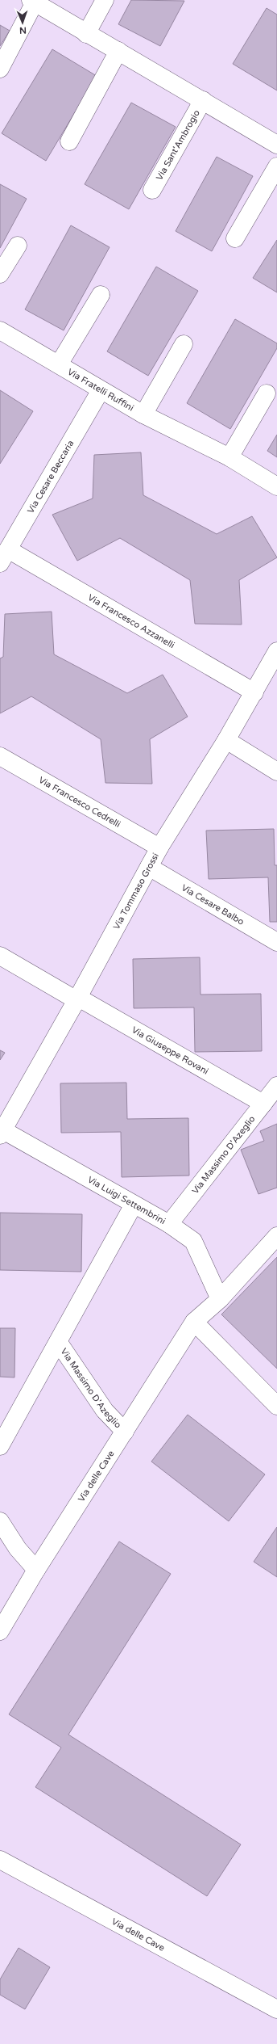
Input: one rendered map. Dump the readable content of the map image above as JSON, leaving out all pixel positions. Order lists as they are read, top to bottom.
{
  "streets": {
    "street": [
      "Via Sant'Ambrogio",
      "Via Fratelli Ruffini",
      "Via Cesare Beccaria",
      "Via Francesco Azzanelli",
      "Via Francesco Cedrelli",
      "Via Tommaso Grossi",
      "Via Cesare Balbo",
      "Via Giuseppe Rovani",
      "Via Massimo D'Azeglio",
      "Via Luigi Settembrini",
      "Via delle Cave"
    ]
  },
  "crossings": [
    ["Via Fratelli Ruffini", "Via Cesare Beccaria"],
    ["Via Cesare Beccaria", "Via Francesco Azzanelli"],
    ["Via Francesco Azzanelli", "Via Tommaso Grossi"],
    ["Via Francesco Cedrelli", "Via Tommaso Grossi"],
    ["Via Tommaso Grossi", "Via Cesare Balbo"],
    ["Via Tommaso Grossi", "Via Giuseppe Rovani"],
    ["Via Tommaso Grossi", "Via Luigi Settembrini"],
    ["Via Giuseppe Rovani", "Via Massimo D'Azeglio"],
    ["Via Massimo D'Azeglio", "Via Luigi Settembrini"],
    ["Via Massimo D'Azeglio", "Via delle Cave"],
    ["Via Luigi Settembrini", "Via delle Cave"]
  ],
  "north": "bottom"
}
